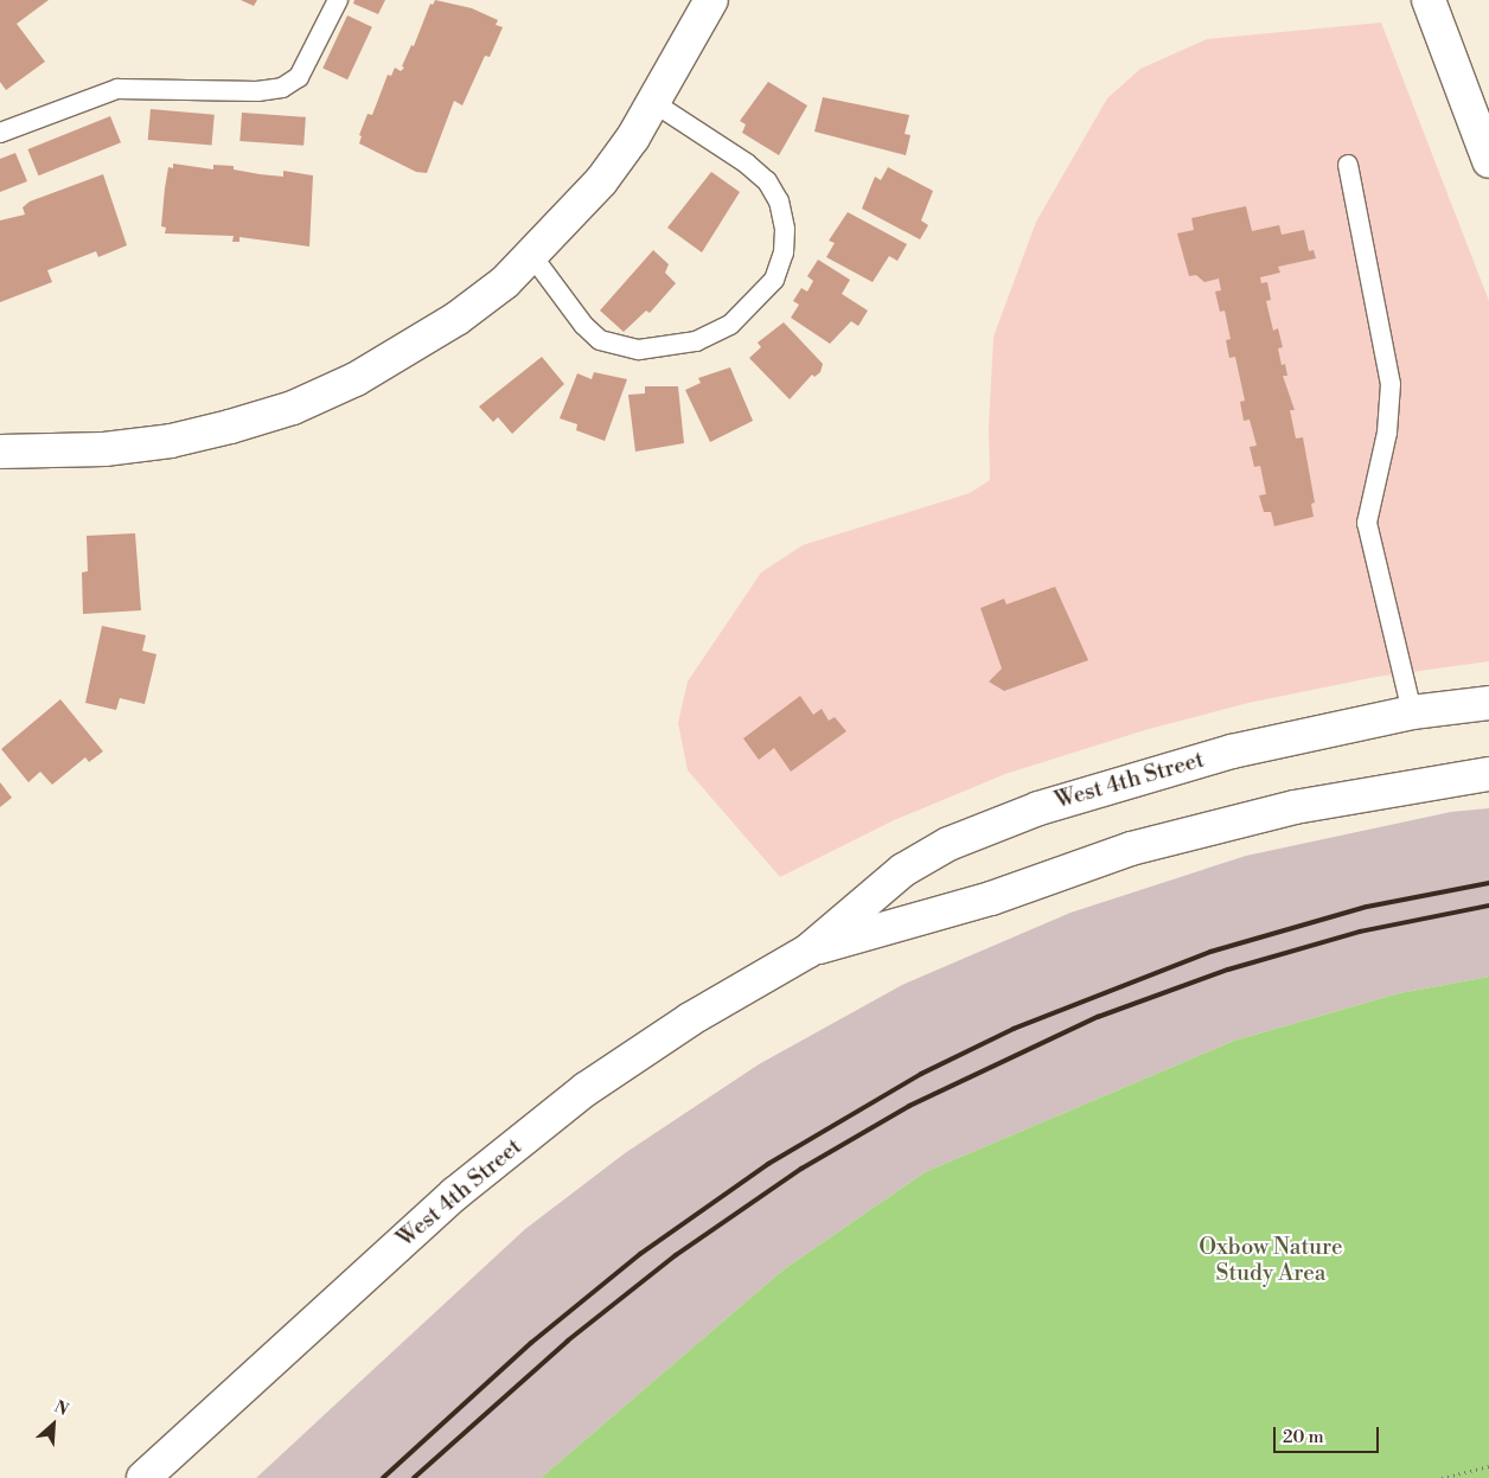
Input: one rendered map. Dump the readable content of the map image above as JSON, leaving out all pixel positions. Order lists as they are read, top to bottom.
{
  "streets": {
    "main road": ["West 4th Street"]
  },
  "parks": ["Oxbow Nature Study Area"],
  "scale_bar": "20 m",
  "north": "top right"
}
